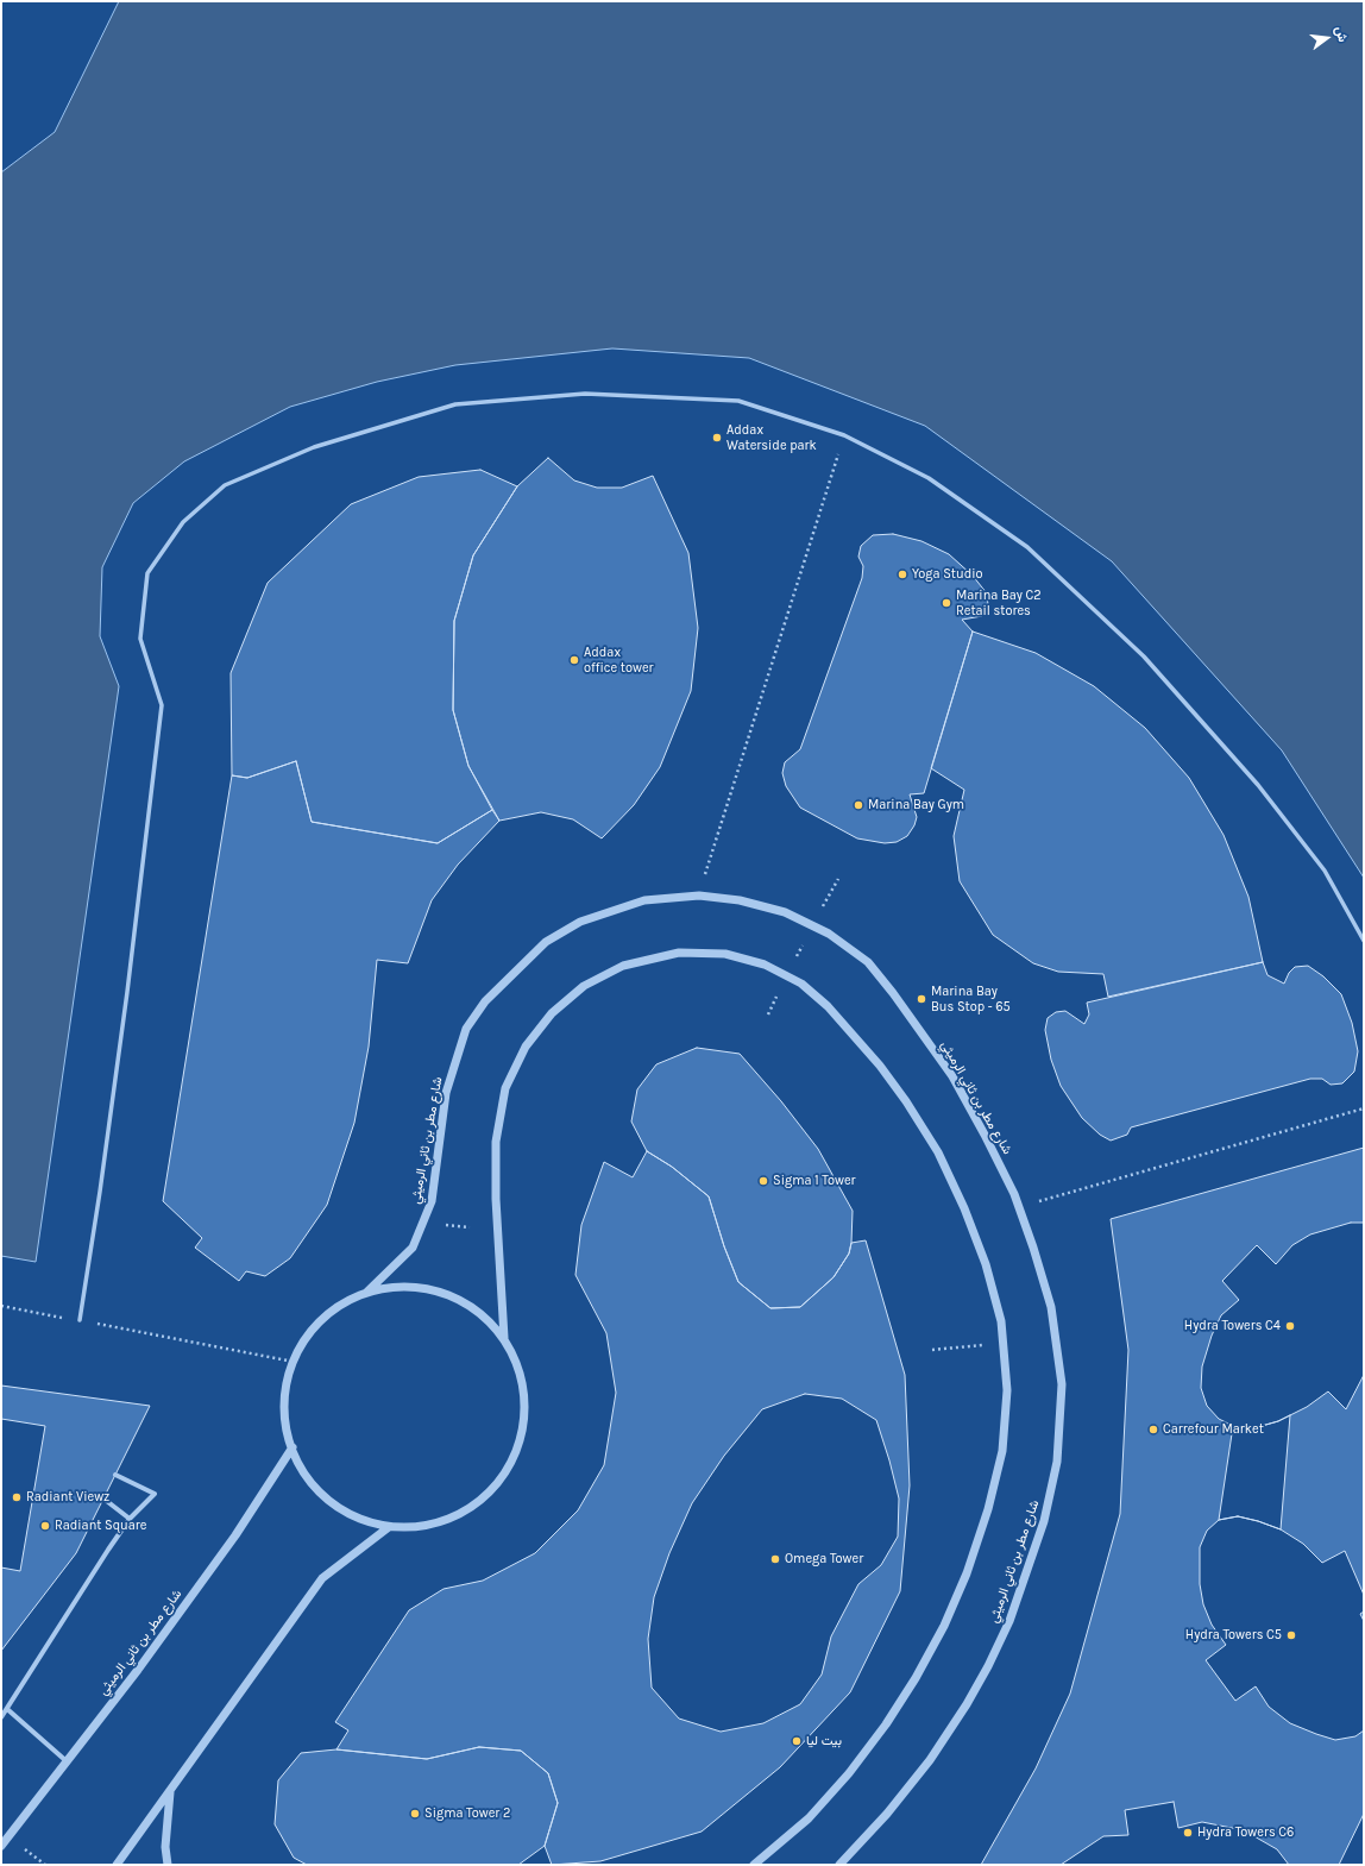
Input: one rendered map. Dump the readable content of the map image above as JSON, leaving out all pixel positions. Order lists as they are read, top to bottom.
{
  "streets": {
    "street": ["شارع مطر بن ثاني الرميثي"]
  },
  "places": [
    "Addax Waterside park",
    "Yoga Studio",
    "Marina Bay C2 Retail stores",
    "Addax office tower",
    "Marina Bay Gym",
    "Marina Bay Bus Stop - 65",
    "Sigma 1 Tower",
    "Hydra Towers C4",
    "Carrefour Market",
    "Radiant Viewz",
    "Radiant Square",
    "Omega Tower",
    "Hydra Towers C5",
    "بيت ليا",
    "Sigma Tower 2",
    "Hydra Towers C6"
  ],
  "north": "right"
}
